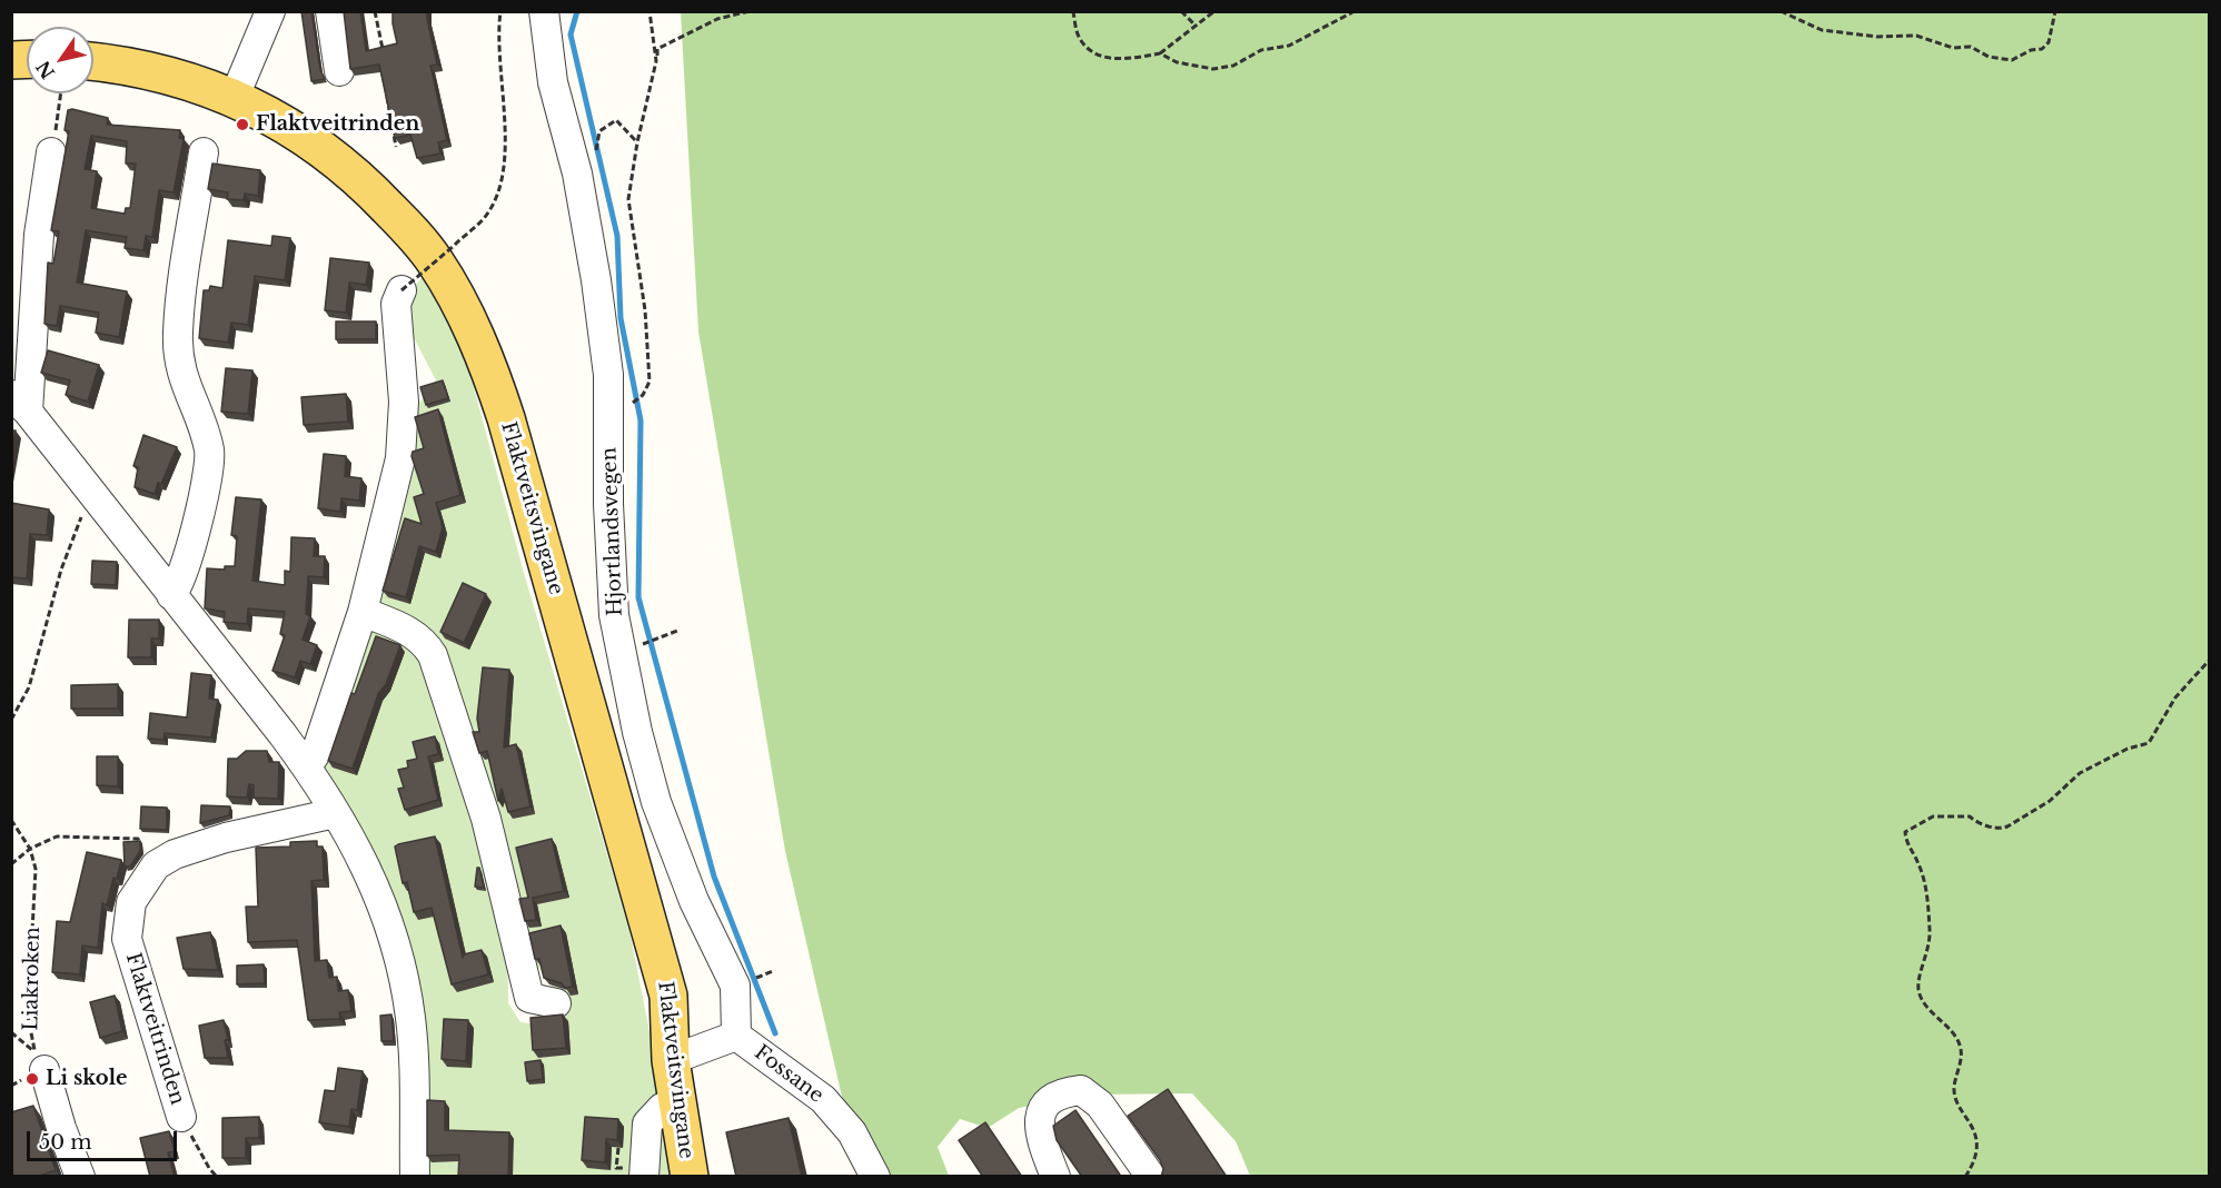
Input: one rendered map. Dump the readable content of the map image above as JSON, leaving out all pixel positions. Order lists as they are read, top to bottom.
{
  "streets": {
    "main road": ["Flaktveitsvingane"],
    "street": ["Hjortlandsvegen", "Flaktveitrinden", "Fossane"],
    "path": ["Liakroken"]
  },
  "crossings": [
    ["Flaktveitsvingane", "Fossane"],
    ["Hjortlandsvegen", "Fossane"]
  ],
  "places": ["Flaktveitrinden", "Li skole"],
  "scale_bar": "50 m",
  "north": "bottom left"
}
